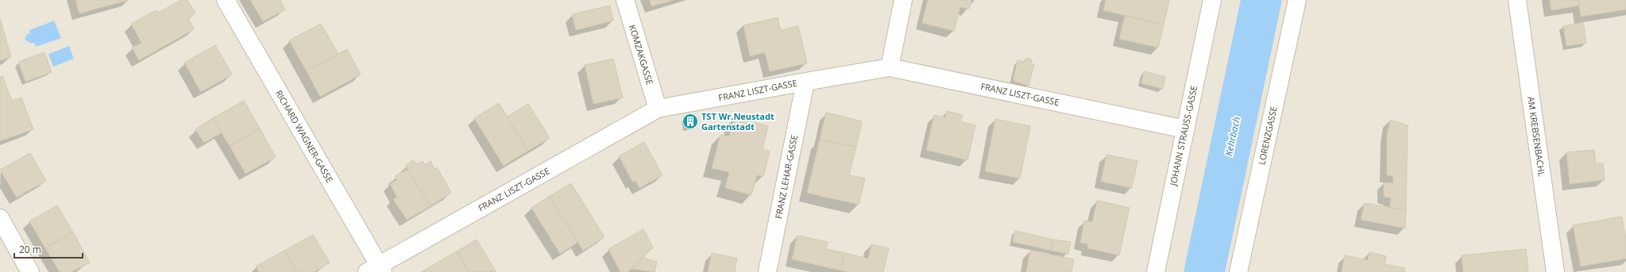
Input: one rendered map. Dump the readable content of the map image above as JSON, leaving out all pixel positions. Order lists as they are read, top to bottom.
{
  "streets": {
    "street": [
      "KOMZAKGASSE",
      "FRANZ LISZT-GASSE",
      "JOHANN STRAUSS-GASSE",
      "LORENZGASSE",
      "RICHARD WAGNER-GASSE",
      "AM KREBSENBACHL",
      "FRANZ LEHAR-GASSE"
    ]
  },
  "crossings": [
    ["KOMZAKGASSE", "FRANZ LISZT-GASSE"],
    ["FRANZ LISZT-GASSE", "JOHANN STRAUSS-GASSE"],
    ["FRANZ LISZT-GASSE", "RICHARD WAGNER-GASSE"],
    ["FRANZ LISZT-GASSE", "FRANZ LEHAR-GASSE"]
  ],
  "water": ["Kehrbach"],
  "places": {
    "building": ["TST Wr.Neustadt Gartenstadt"]
  },
  "scale_bar": "20 m"
}
